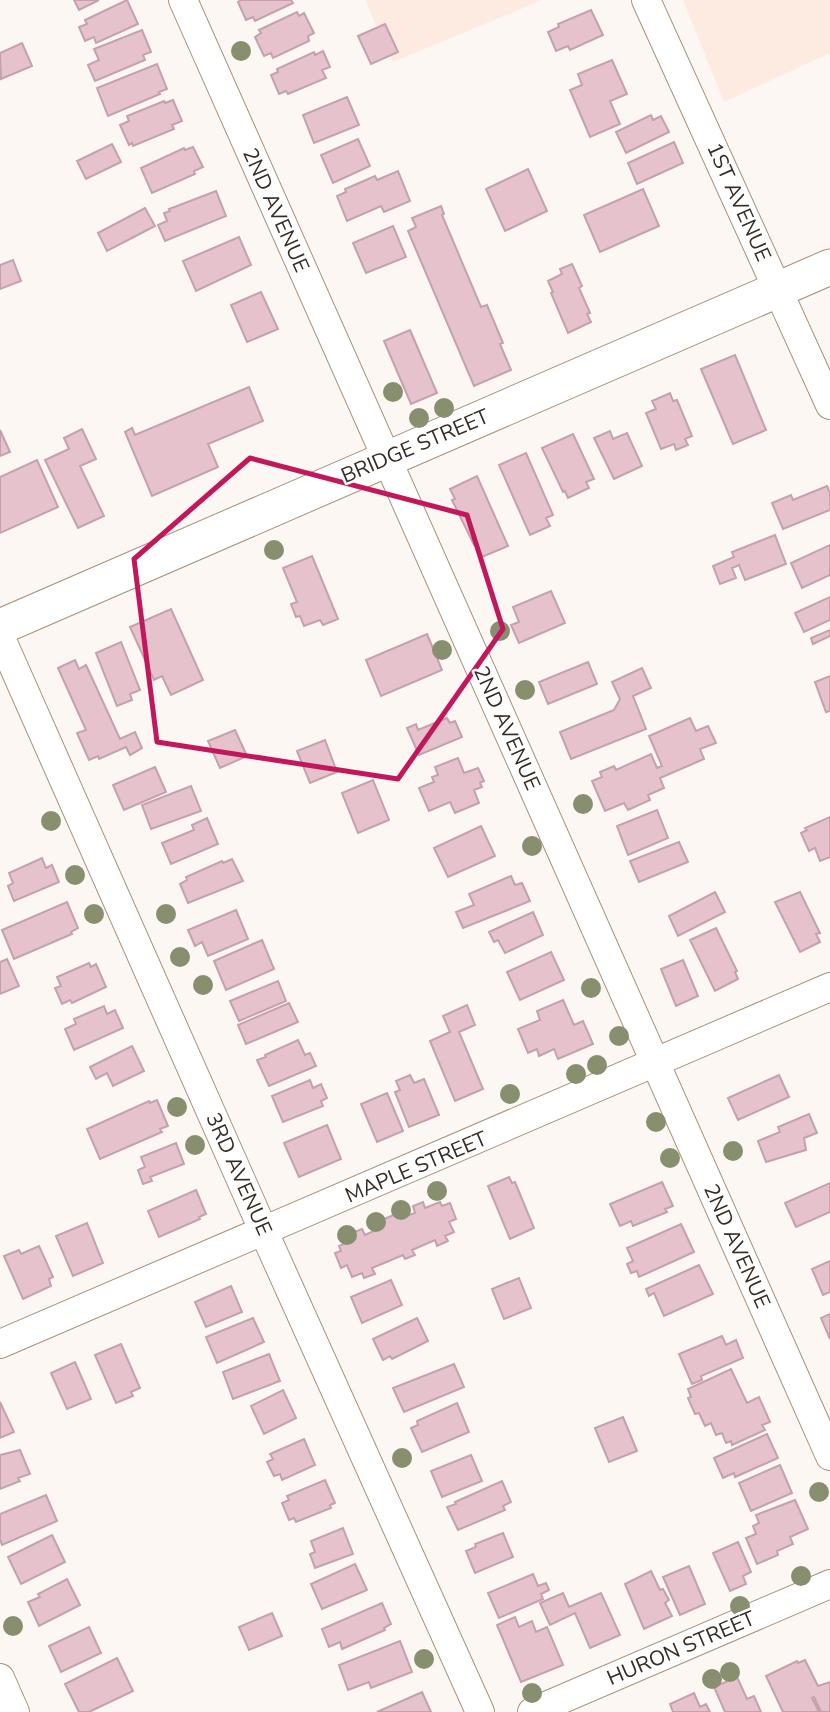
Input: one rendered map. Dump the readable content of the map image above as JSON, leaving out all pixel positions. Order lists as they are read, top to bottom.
{
  "streets": {
    "main road": ["BRIDGE STREET"],
    "street": [
      "1ST AVENUE",
      "2ND AVENUE",
      "MAPLE STREET",
      "3RD AVENUE",
      "HURON STREET"
    ]
  },
  "crossings": [
    ["1ST AVENUE", "BRIDGE STREET"],
    ["2ND AVENUE", "BRIDGE STREET"],
    ["2ND AVENUE", "MAPLE STREET"],
    ["MAPLE STREET", "3RD AVENUE"]
  ]
}
